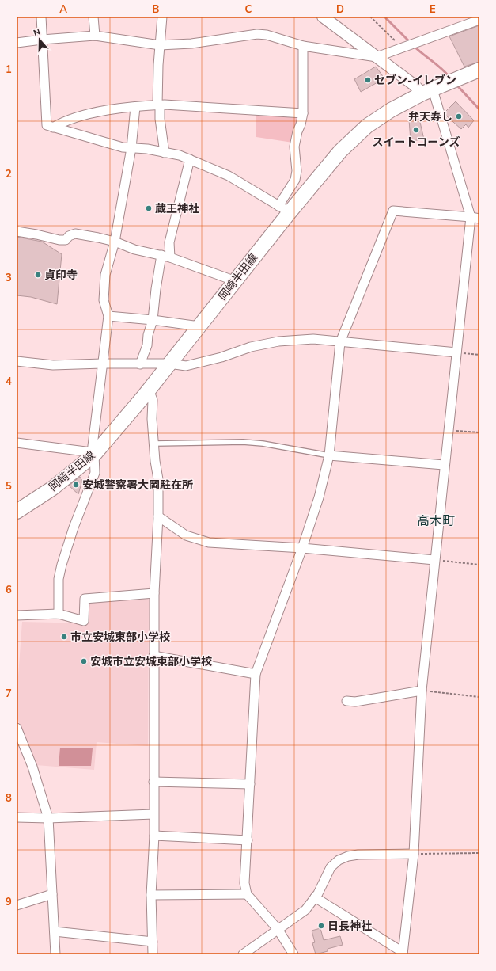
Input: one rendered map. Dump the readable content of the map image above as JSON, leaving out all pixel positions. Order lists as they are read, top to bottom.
{
  "streets": {
    "main road": ["岡崎半田線"]
  },
  "districts": ["高木町"],
  "places": [
    "セブン-イレブン",
    "弁天寿し",
    "スイートコーンズ",
    "蔵王神社",
    "貞印寺",
    "安城警察署大岡駐在所",
    "市立安城東部小学校",
    "安城市立安城東部小学校",
    "日長神社"
  ],
  "north": "top",
  "grid": {
    "columns": [
      "A",
      "B",
      "C",
      "D",
      "E"
    ],
    "rows": [
      "1",
      "2",
      "3",
      "4",
      "5",
      "6",
      "7",
      "8",
      "9"
    ]
  }
}
